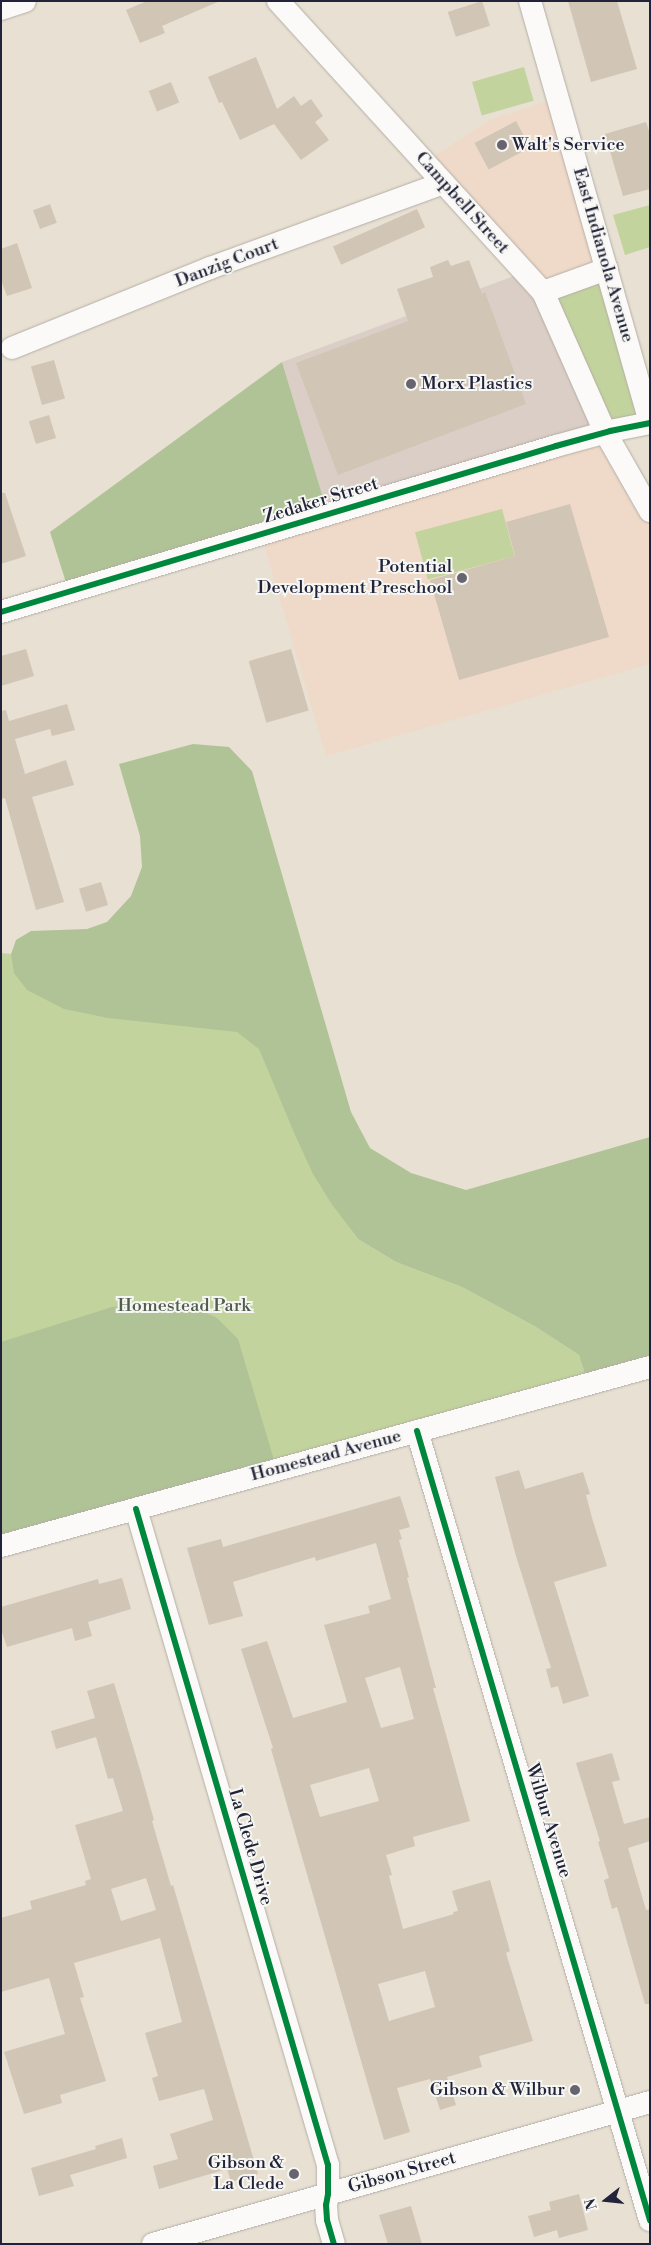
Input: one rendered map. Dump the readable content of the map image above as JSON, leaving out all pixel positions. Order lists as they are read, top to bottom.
{
  "streets": {
    "street": [
      "Campbell Street",
      "East Indianola Avenue",
      "Danzig Court",
      "Zedaker Street",
      "Homestead Avenue",
      "Wilbur Avenue",
      "La Clede Drive",
      "Gibson Street"
    ]
  },
  "crossings": [
    ["Campbell Street", "Danzig Court"],
    ["Campbell Street", "Zedaker Street"],
    ["East Indianola Avenue", "Zedaker Street"],
    ["Homestead Avenue", "Wilbur Avenue"],
    ["Homestead Avenue", "La Clede Drive"],
    ["Wilbur Avenue", "Gibson Street"],
    ["La Clede Drive", "Gibson Street"]
  ],
  "parks": ["Homestead Park"],
  "places": [
    "Walt's Service",
    "Morx Plastics",
    "Potential Development Preschool",
    "Gibson & Wilbur",
    "Gibson & La Clede"
  ],
  "north": "left"
}
